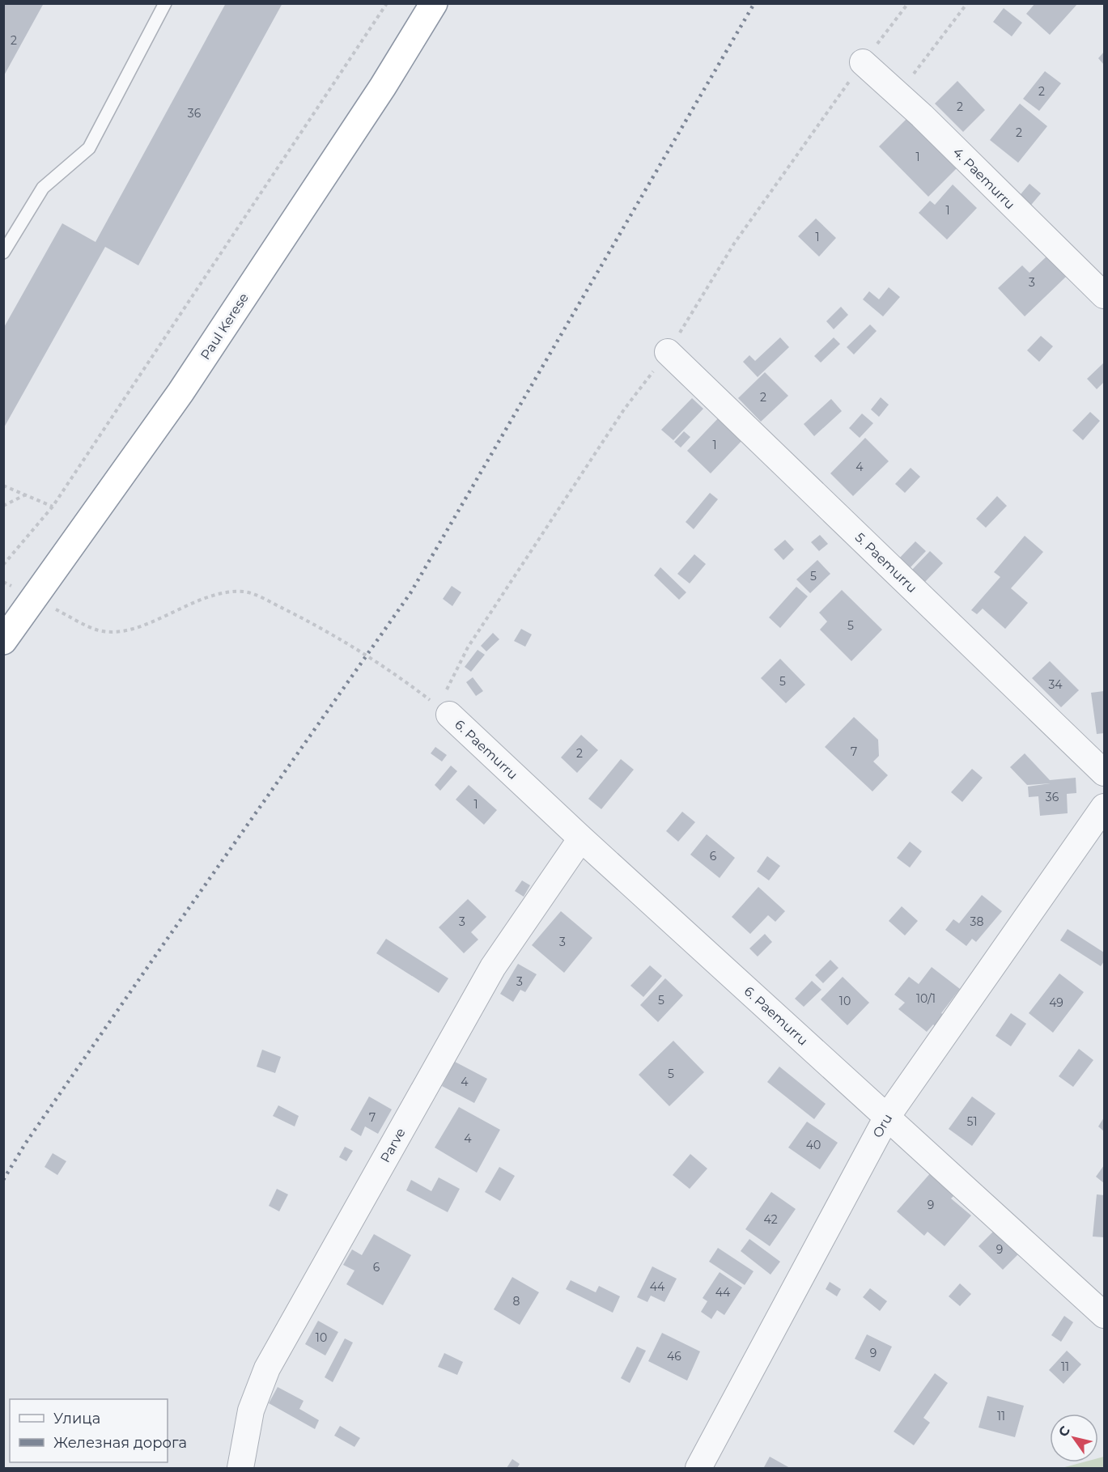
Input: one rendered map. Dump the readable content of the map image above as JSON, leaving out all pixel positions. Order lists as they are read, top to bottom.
{
  "streets": {
    "highway": ["Paul Kerese"],
    "street": [
      "4. Paemurru",
      "5. Paemurru",
      "6. Paemurru",
      "Oru",
      "Parve"
    ]
  },
  "crossings": [
    ["6. Paemurru", "Oru"],
    ["6. Paemurru", "Parve"]
  ],
  "house_numbers": [
    "2",
    "2",
    "2",
    "36",
    "2",
    "1",
    "1",
    "1",
    "3",
    "2",
    "1",
    "4",
    "5",
    "5",
    "5",
    "34",
    "7",
    "2",
    "36",
    "1",
    "6",
    "3",
    "38",
    "3",
    "3",
    "10/1",
    "5",
    "10",
    "49",
    "5",
    "4",
    "7",
    "51",
    "4",
    "40",
    "9",
    "42",
    "9",
    "6",
    "44",
    "44",
    "8",
    "10",
    "9",
    "46",
    "11",
    "11"
  ],
  "legend": ["Улица", "Железная дорога"],
  "north": "top left"
}
